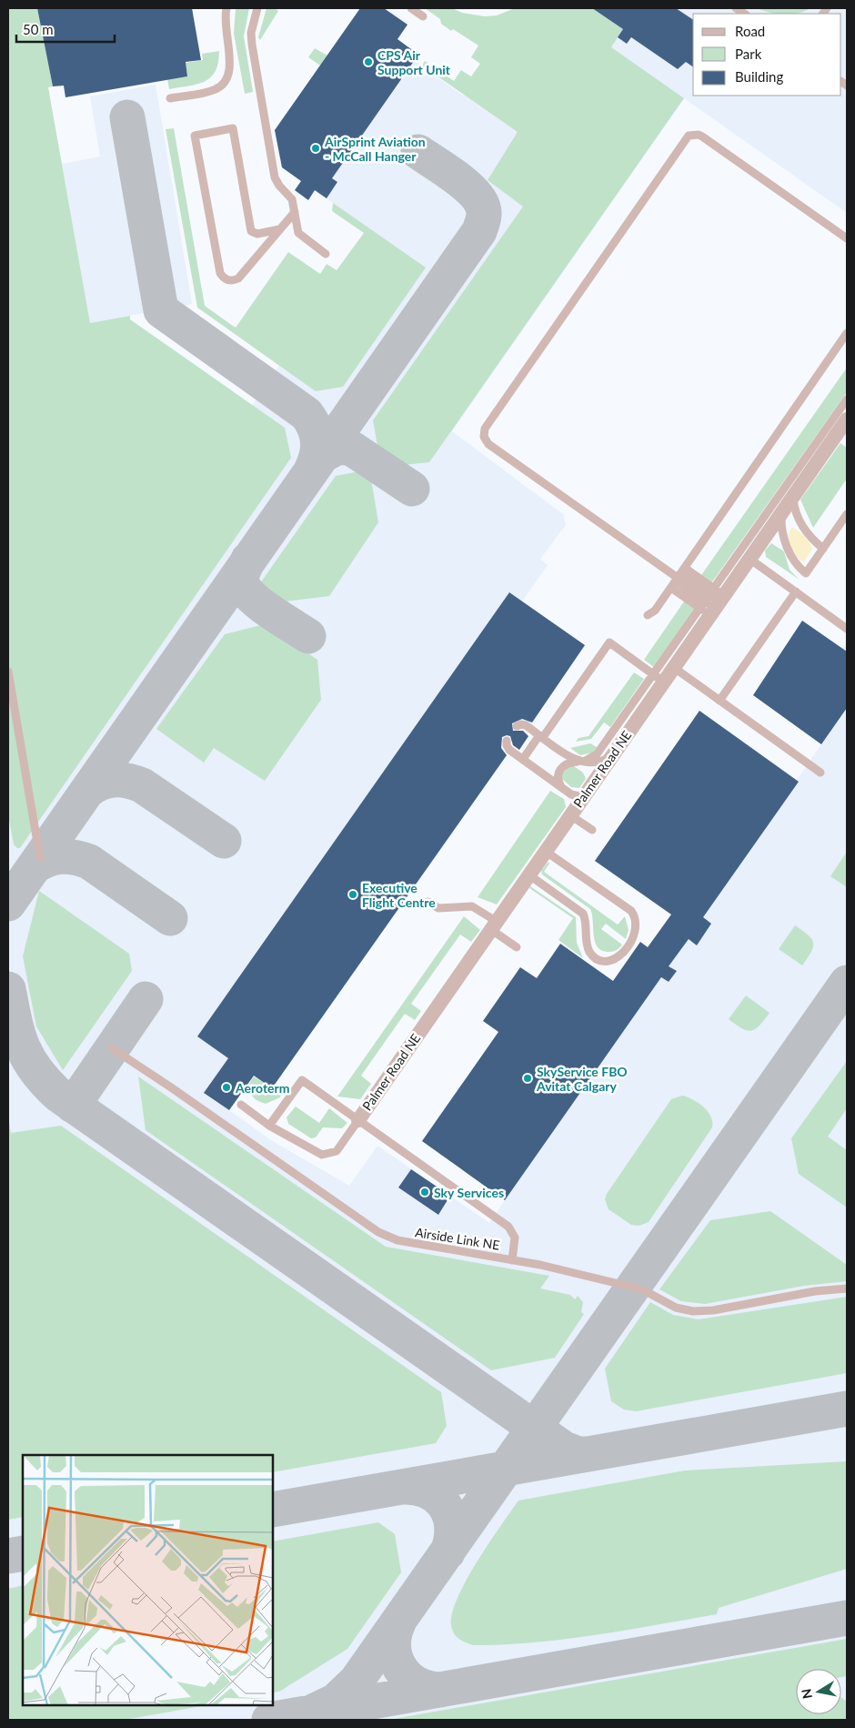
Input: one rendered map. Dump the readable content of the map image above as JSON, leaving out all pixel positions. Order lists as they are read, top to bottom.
{
  "streets": {
    "street": ["Palmer Road NE"],
    "lane": ["Airside Link NE"]
  },
  "places": [
    "CPS Air Support Unit",
    "AirSprint Aviation - McCall Hanger",
    "Executive Flight Centre",
    "SkyService FBO Avitat Calgary",
    "Aeroterm",
    "Sky Services"
  ],
  "legend": ["Road", "Park", "Building"],
  "scale_bar": "50 m",
  "north": "left"
}
